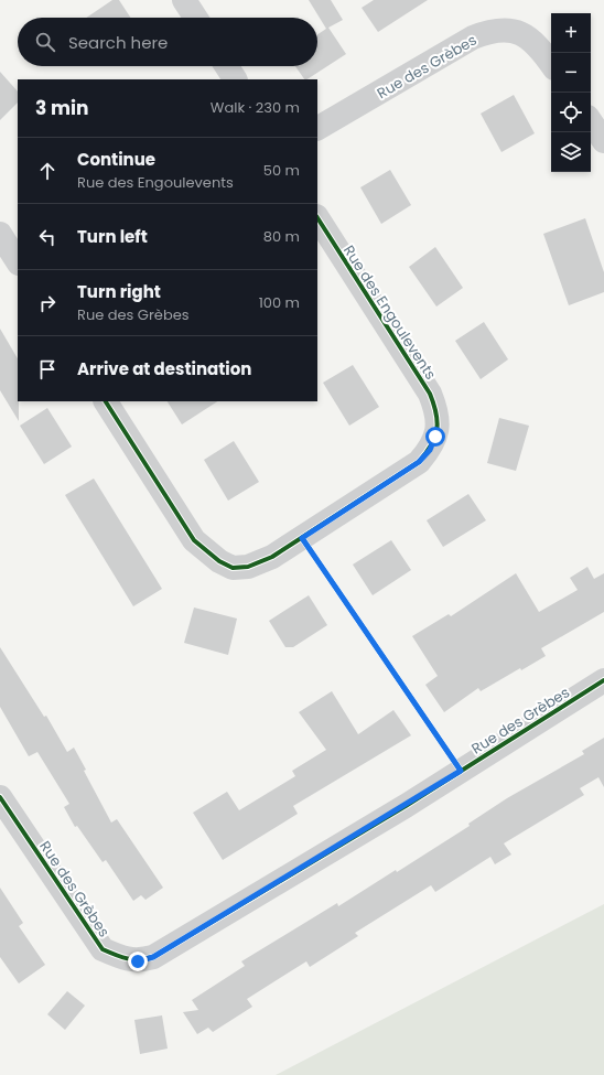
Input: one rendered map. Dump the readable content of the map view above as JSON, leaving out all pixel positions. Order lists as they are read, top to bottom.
{
  "streets": {
    "street": ["Rue des Grèbes", "Rue des Engoulevents"]
  },
  "page": {
    "map_buttons": ["+", "−"],
    "search": "Search here",
    "heading": ["3 min", "Walk · 230 m"],
    "list": [
      ["Continue", "Rue des Engoulevents", "50 m"],
      ["Turn left", "80 m"],
      ["Turn right", "Rue des Grèbes", "100 m"],
      "Arrive at destination"
    ]
  }
}
